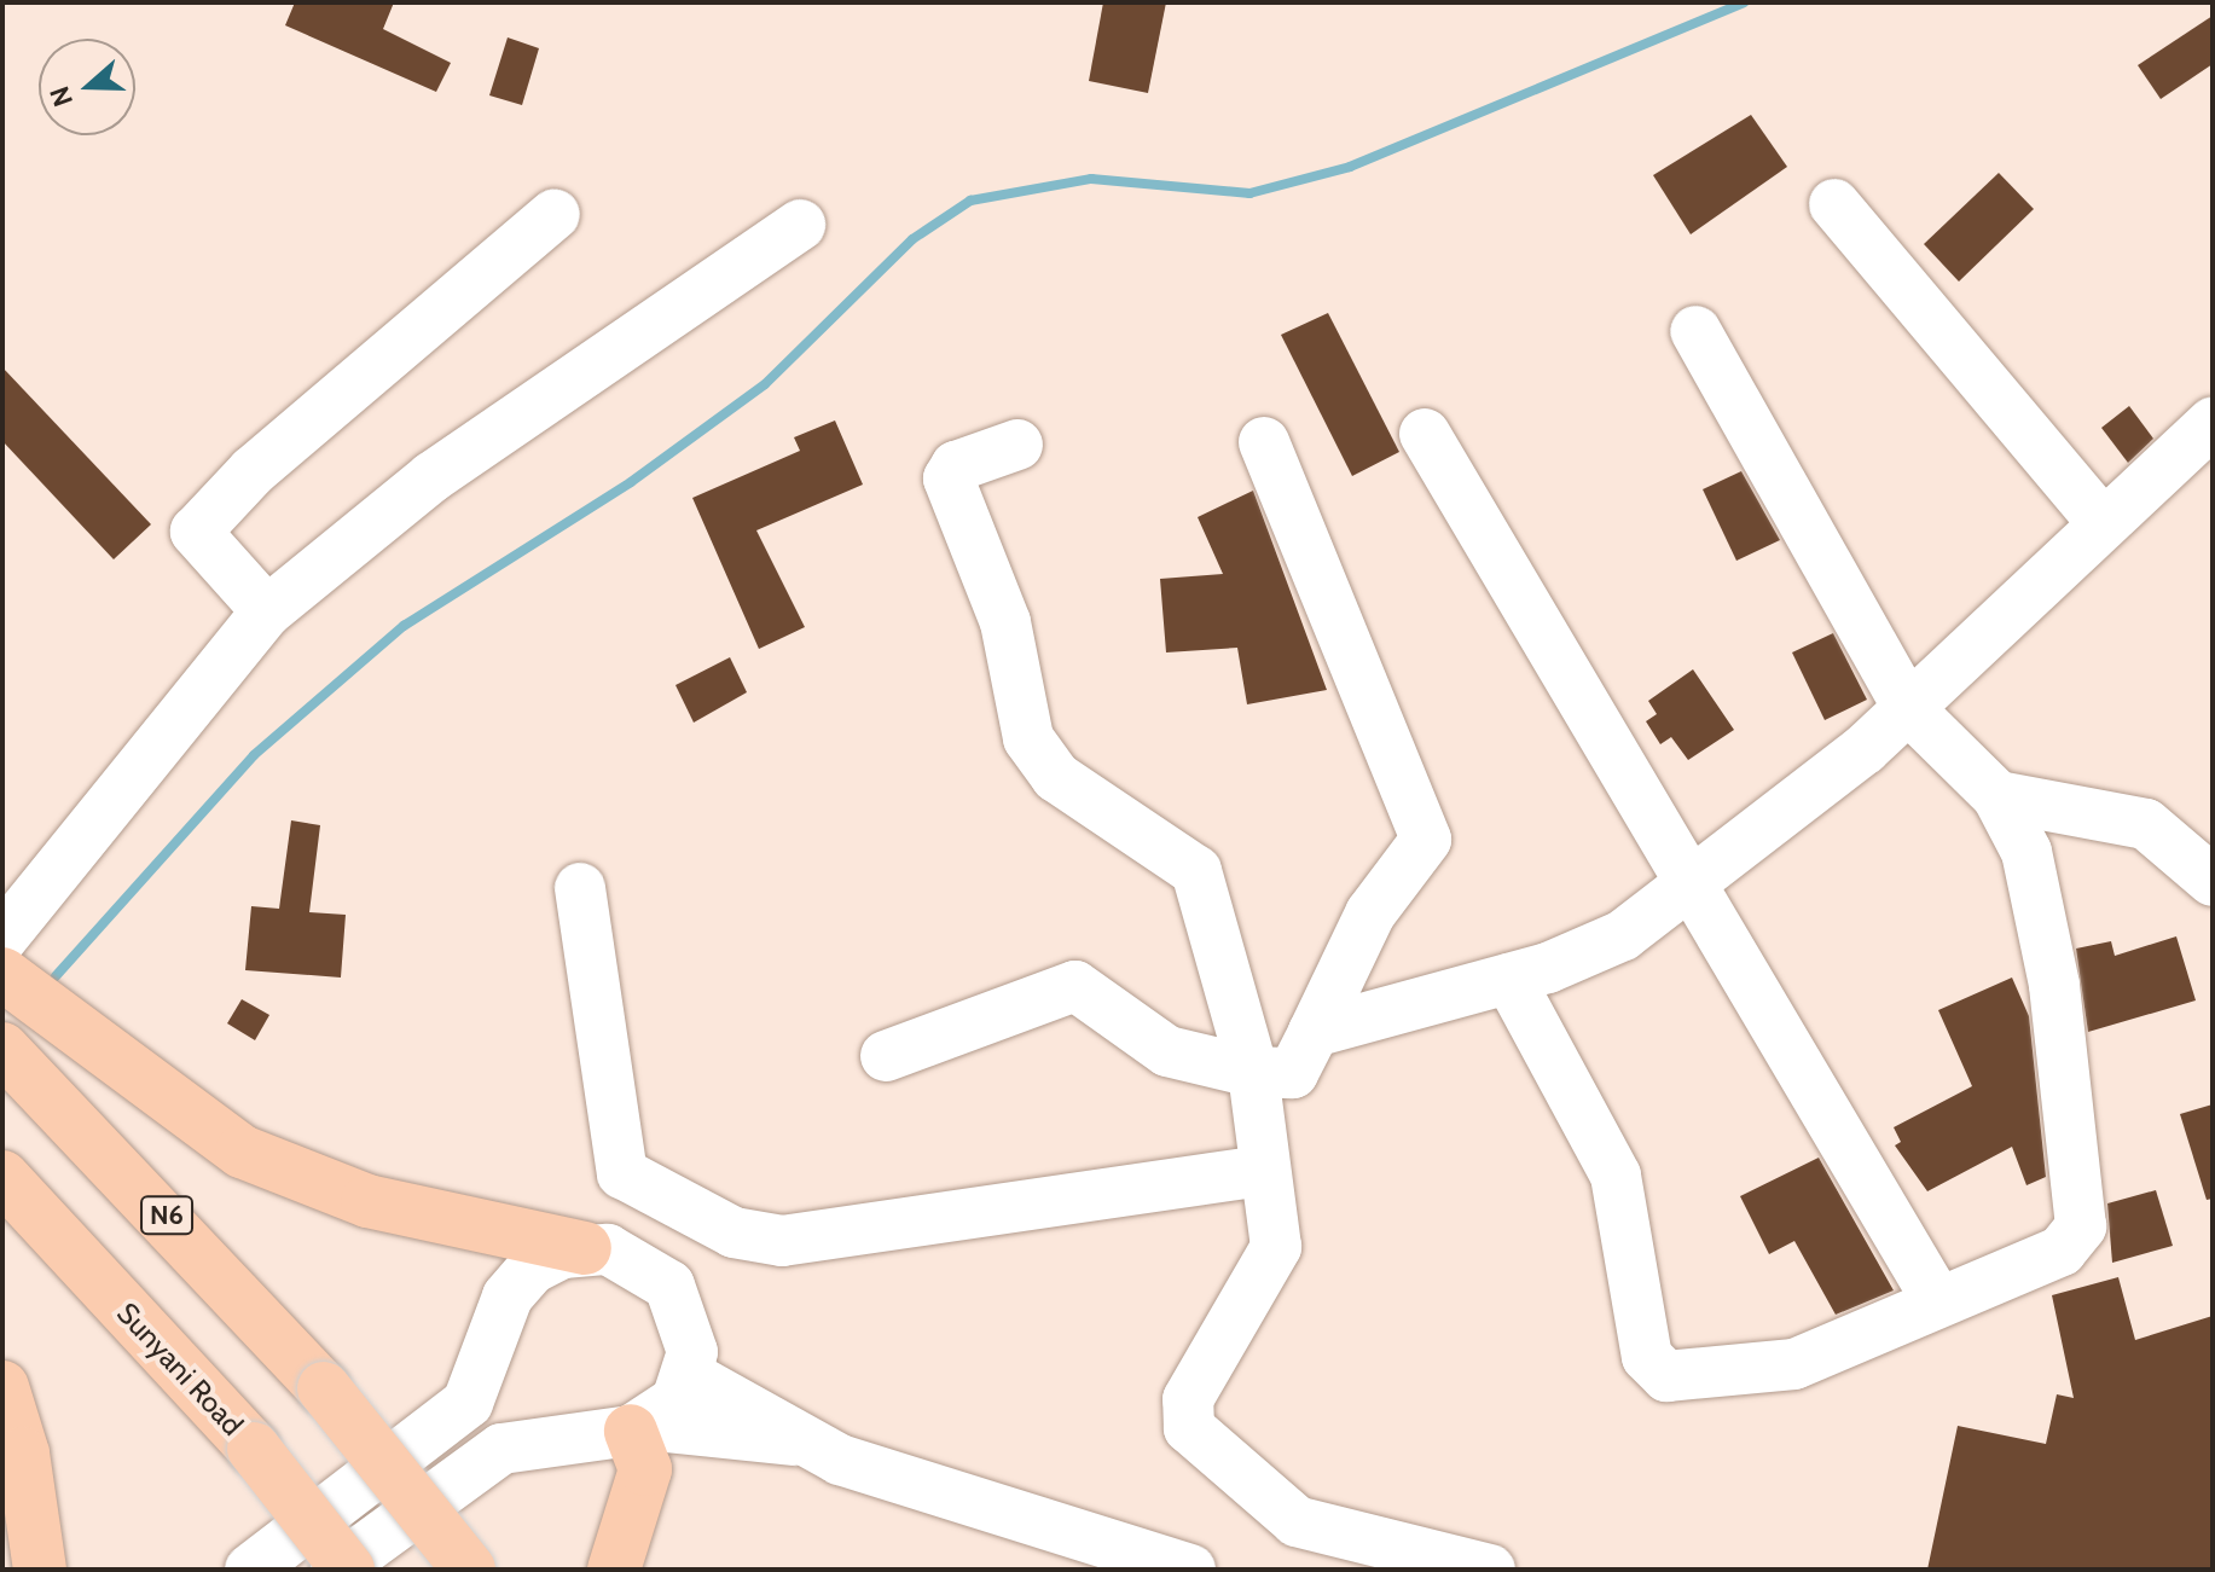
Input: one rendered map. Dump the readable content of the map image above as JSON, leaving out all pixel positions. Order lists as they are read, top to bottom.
{
  "streets": {
    "main road": ["N6", "Sunyani Road"]
  },
  "north": "left"
}
